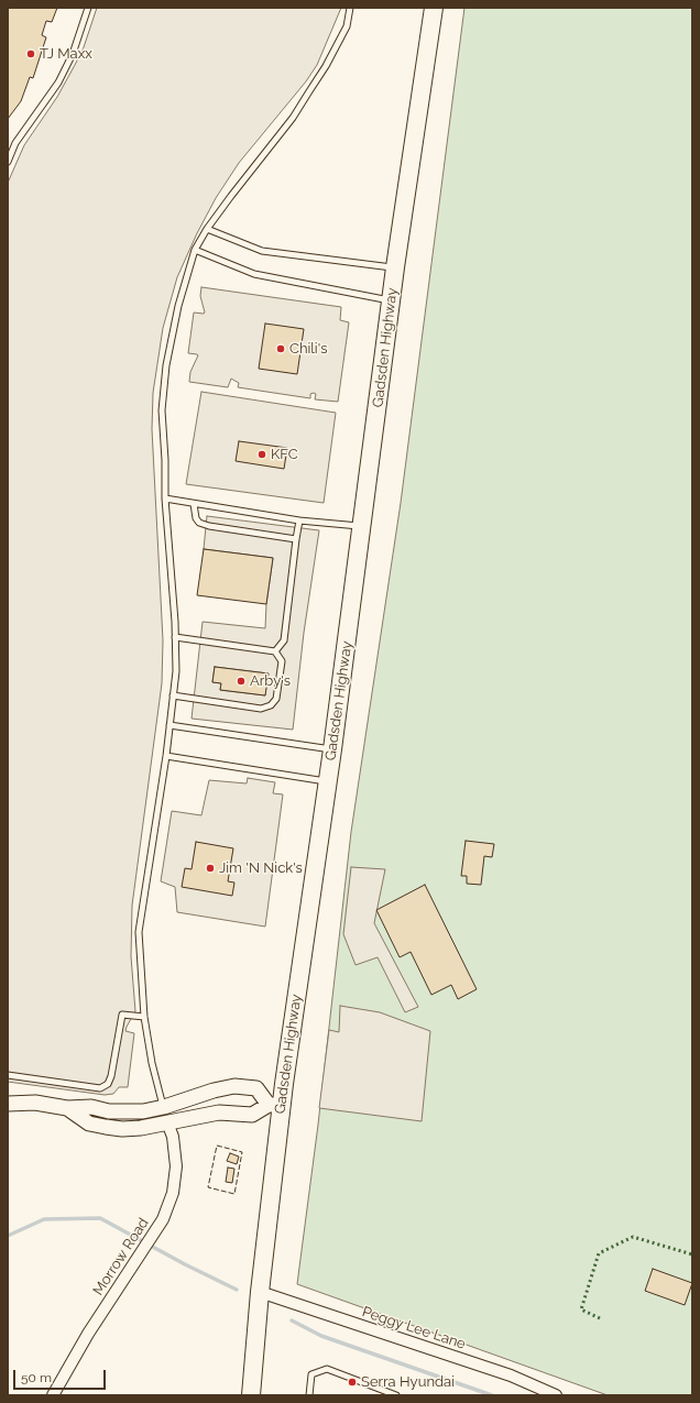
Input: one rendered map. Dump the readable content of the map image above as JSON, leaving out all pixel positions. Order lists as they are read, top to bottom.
{
  "streets": {
    "main road": ["Gadsden Highway"],
    "street": ["Morrow Road", "Peggy Lee Lane"]
  },
  "crossings": [
    ["Gadsden Highway", "Peggy Lee Lane"]
  ],
  "places": [
    "TJ Maxx",
    "Chili's",
    "KFC",
    "Arby's",
    "Jim 'N Nick's",
    "Serra Hyundai"
  ],
  "scale_bar": "50 m"
}
